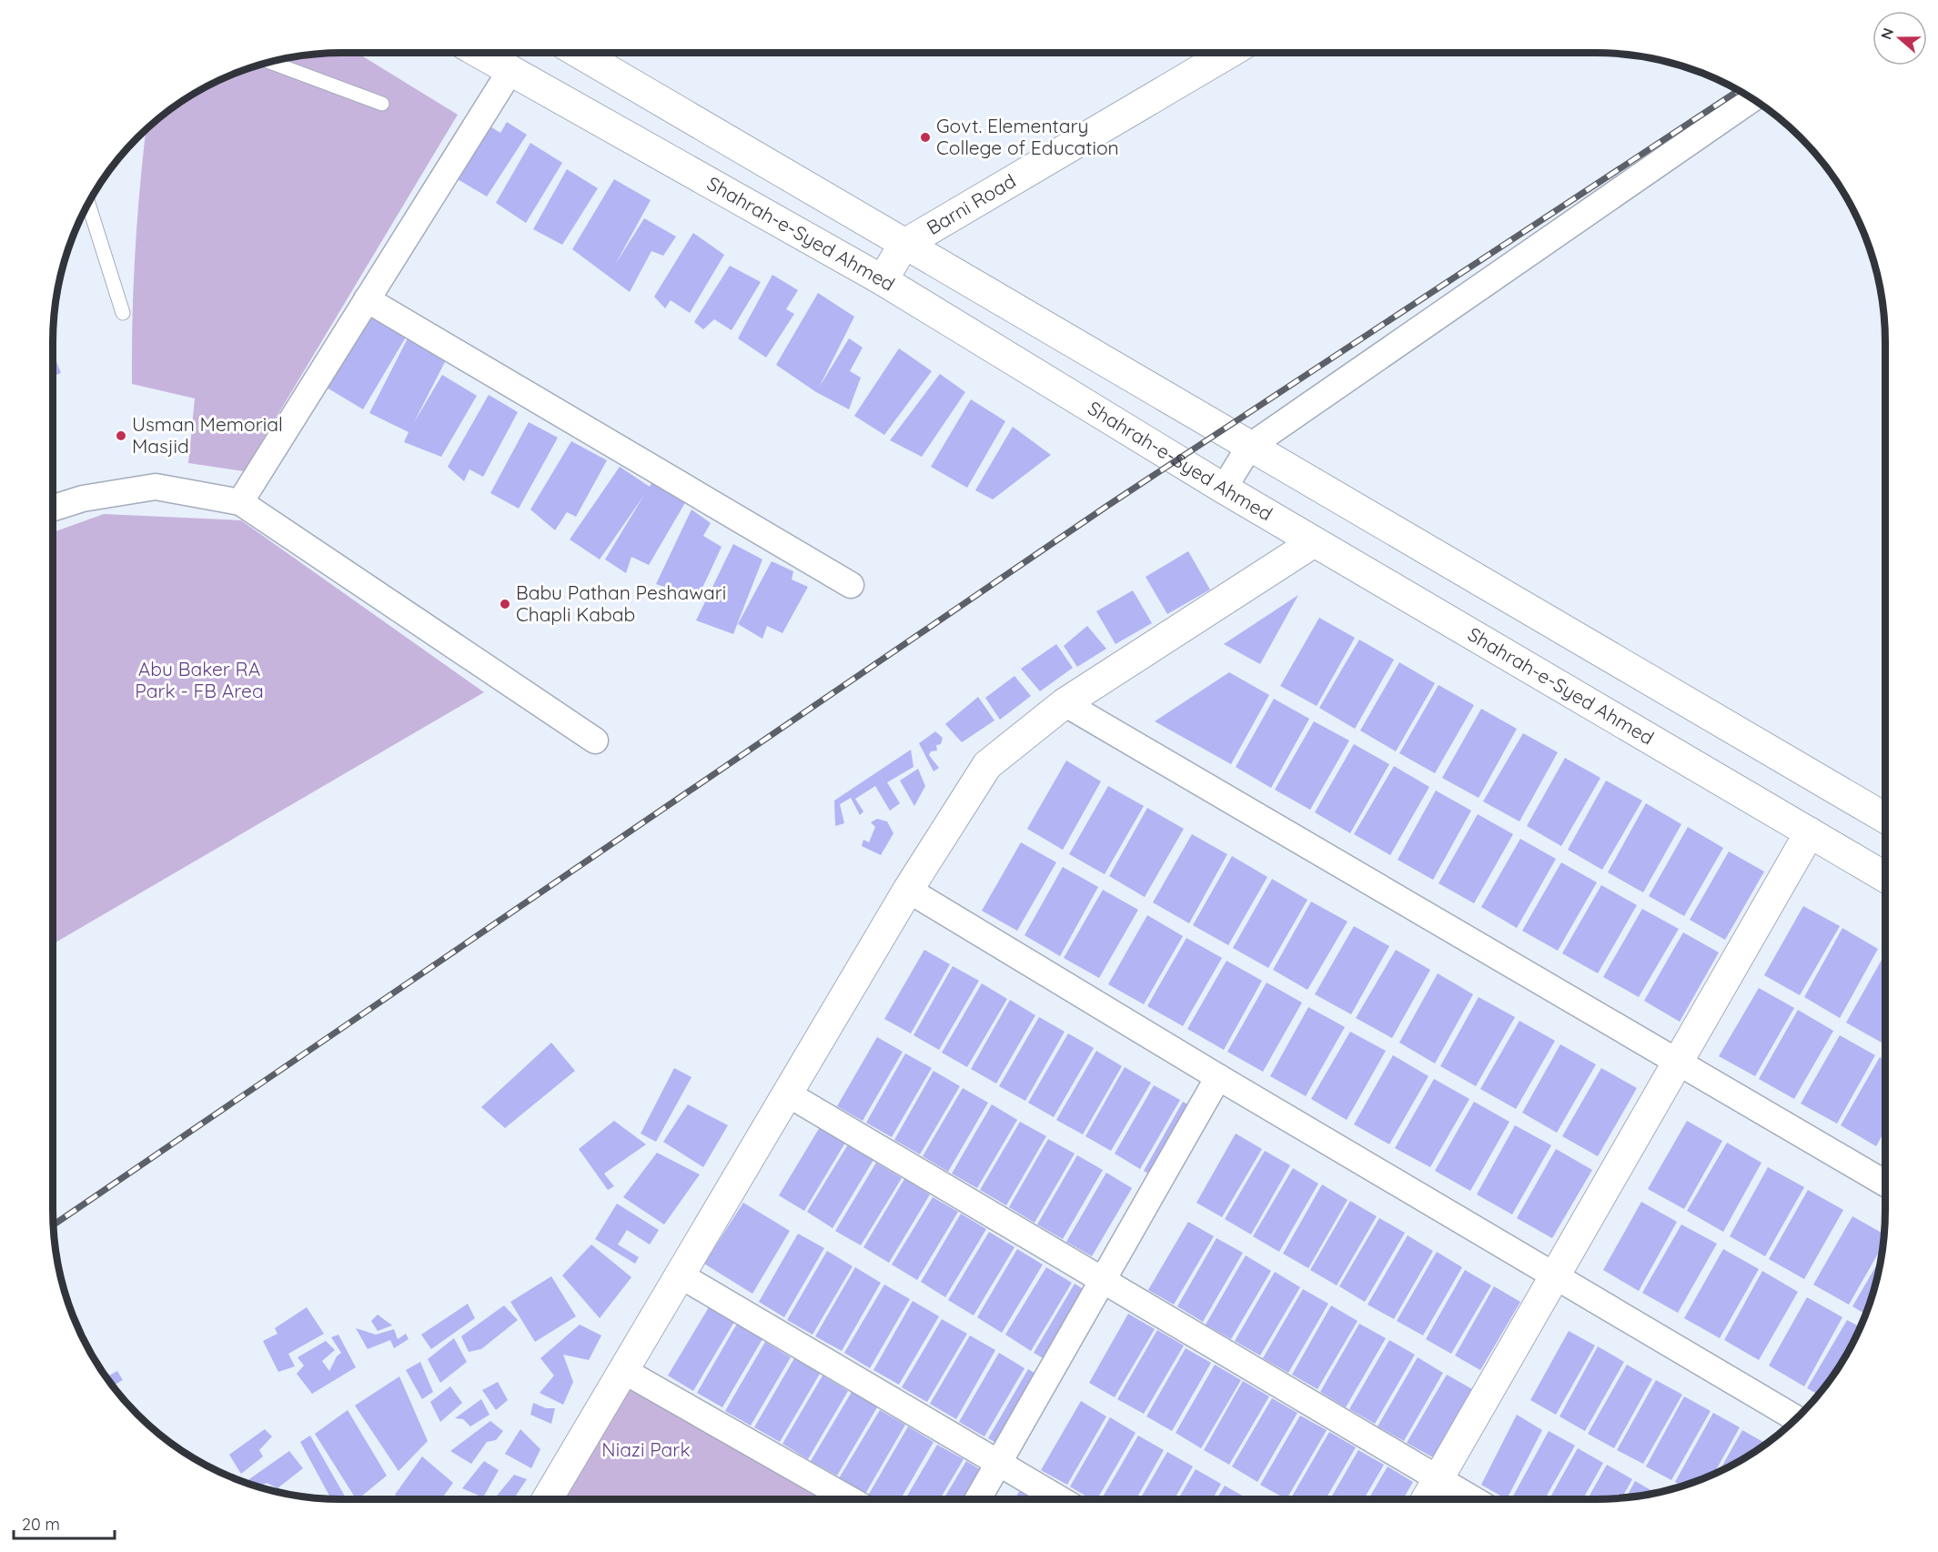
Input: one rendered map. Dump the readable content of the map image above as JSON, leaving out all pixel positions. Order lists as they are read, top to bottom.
{
  "streets": {
    "main road": ["Barni Road", "Shahrah-e-Syed Ahmed"]
  },
  "crossings": [
    ["Barni Road", "Shahrah-e-Syed Ahmed"]
  ],
  "parks": ["Abu Baker RA Park - FB Area", "Niazi Park"],
  "places": ["Govt. Elementary College of Education", "Usman Memorial Masjid", "Babu Pathan Peshawari Chapli Kabab"],
  "scale_bar": "20 m",
  "north": "left"
}
